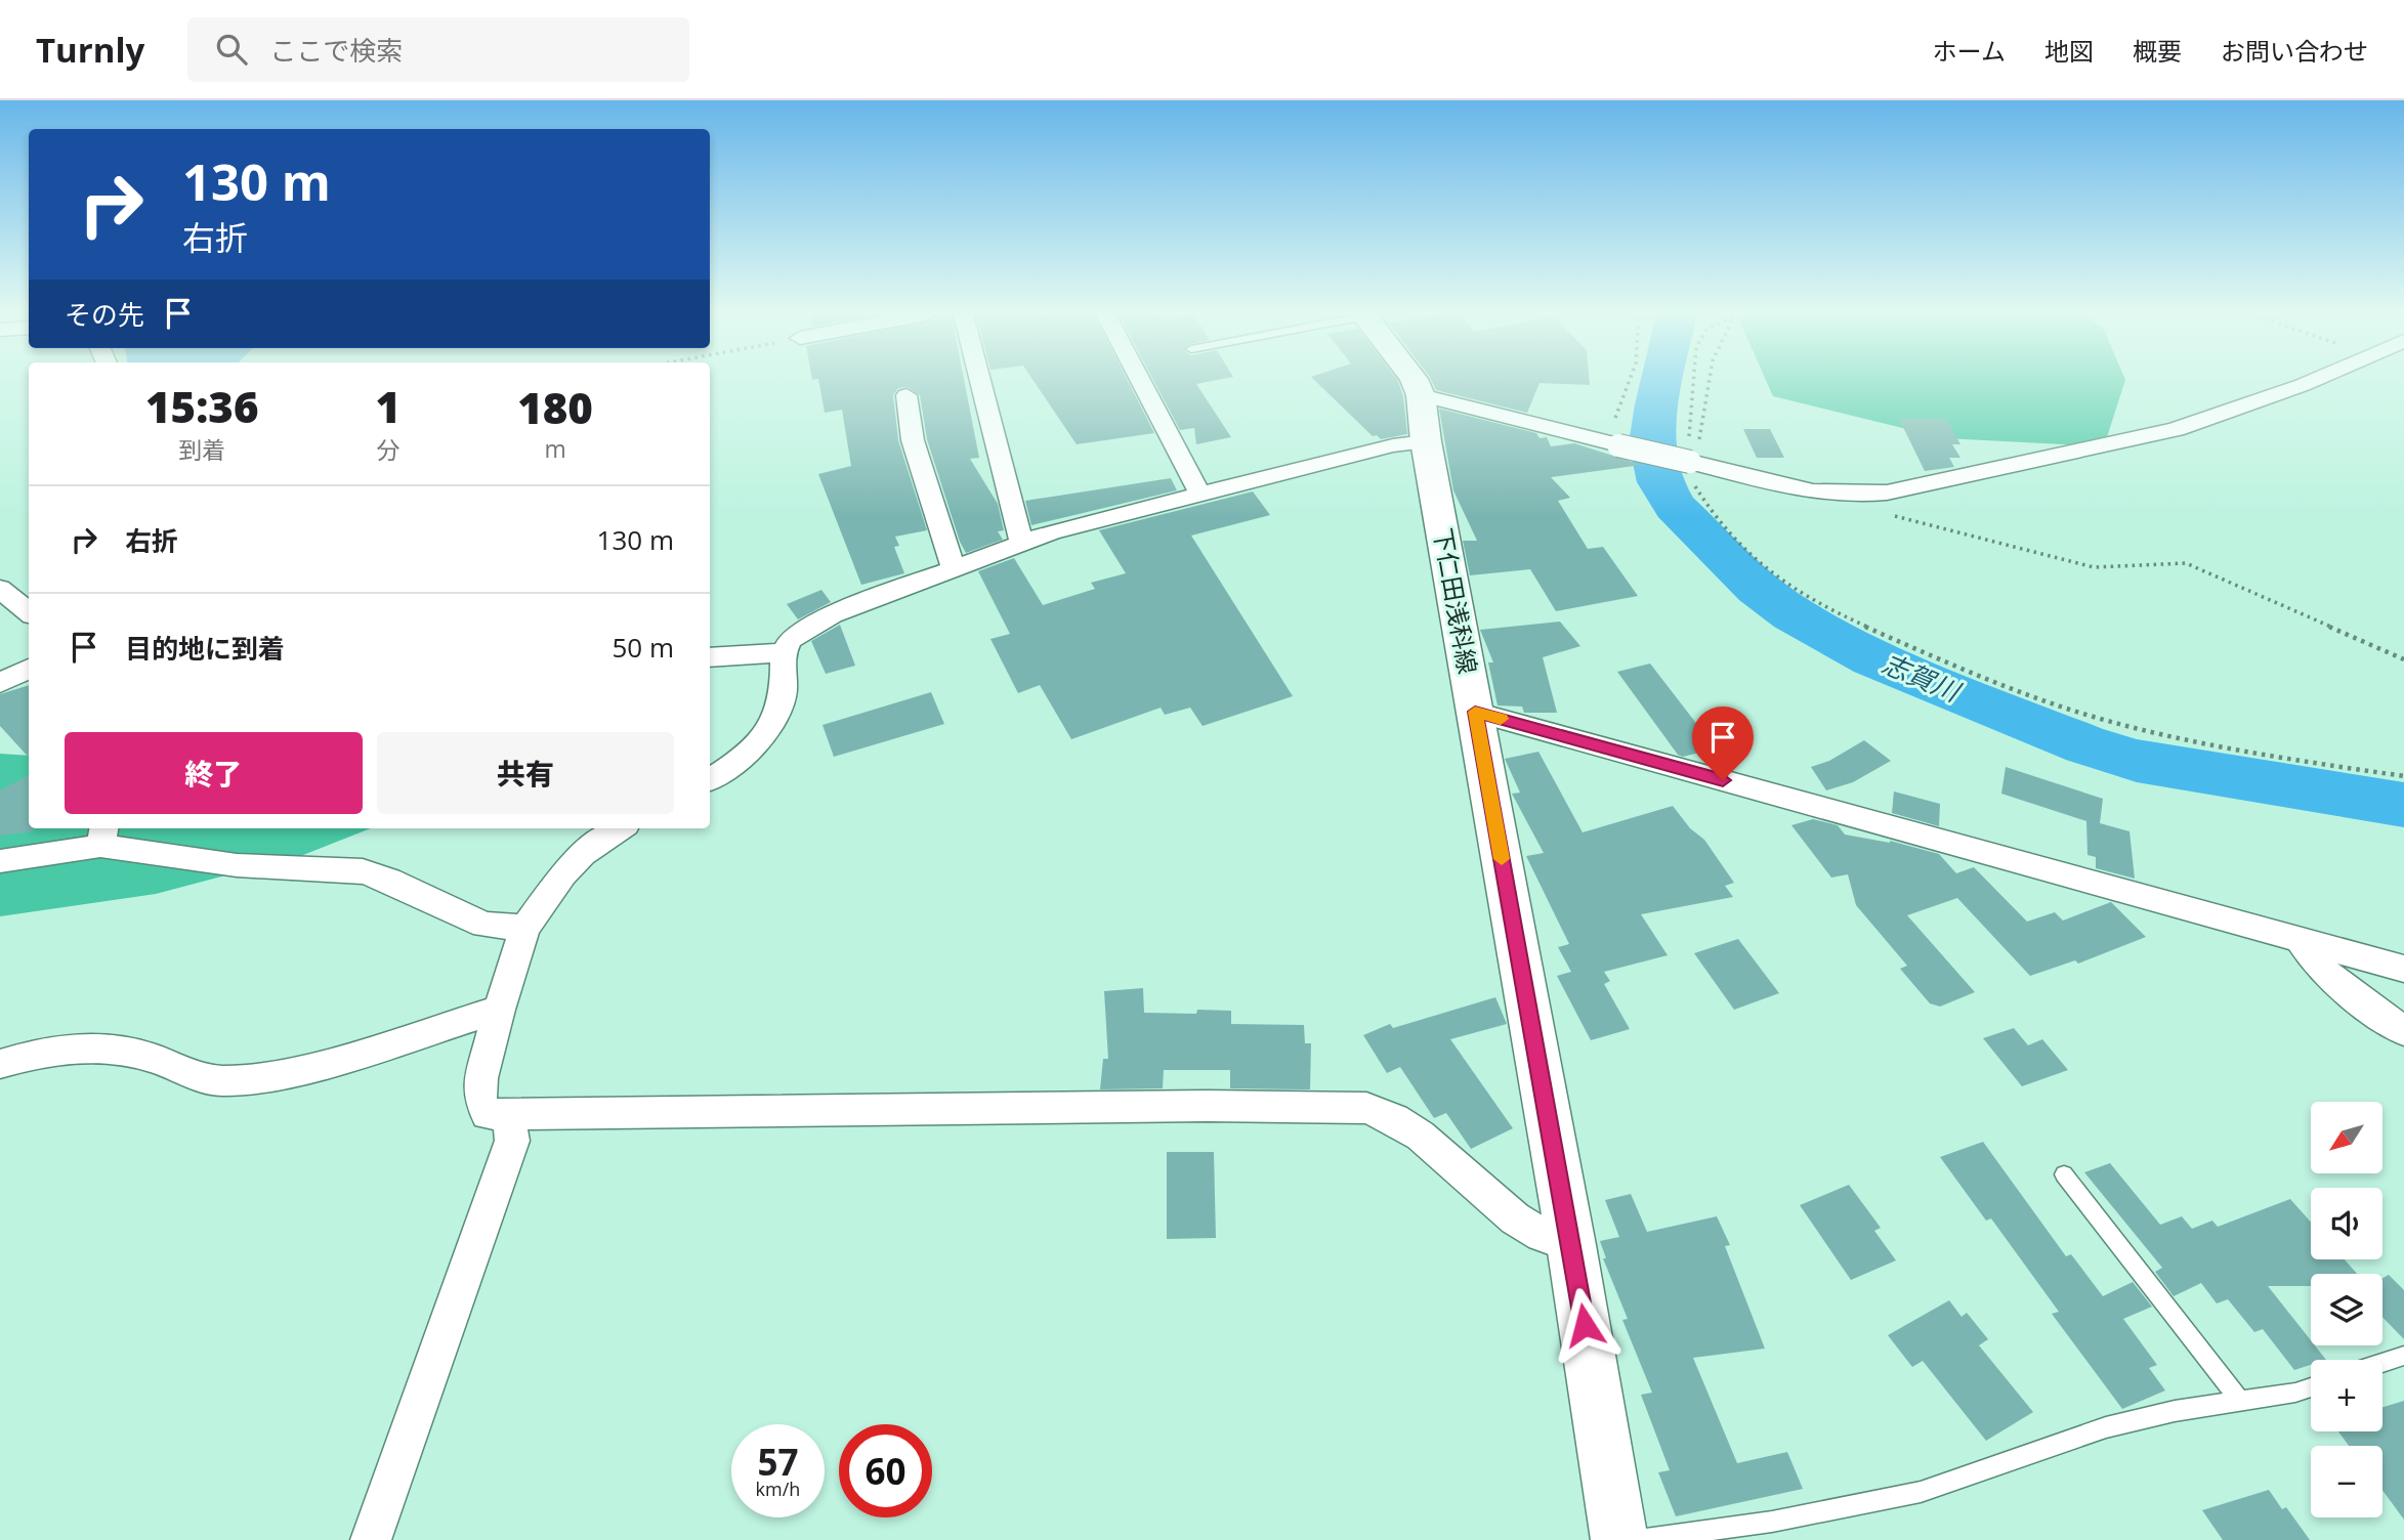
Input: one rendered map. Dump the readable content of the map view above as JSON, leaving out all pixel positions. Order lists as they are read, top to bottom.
{
  "streets": {
    "main road": ["下仁田浅科線"]
  },
  "water": ["志賀川"],
  "north": "bottom left",
  "page": {
    "header": "Turnly",
    "search": "ここで検索",
    "nav": [
      "ホーム",
      "地図",
      "概要",
      "お問い合わせ"
    ],
    "turn": ["130 m", "右折"],
    "then": "その先",
    "eta": [
      "15:36",
      "到着",
      "1",
      "分",
      "180",
      "m"
    ],
    "list": [
      {
        "name": "右折",
        "value": "130 m"
      },
      {
        "name": "目的地に到着",
        "value": "50 m"
      }
    ],
    "buttons": ["終了", "共有"],
    "map_buttons": ["+", "−"],
    "speed": "57 km/h",
    "limit": "60"
  }
}
